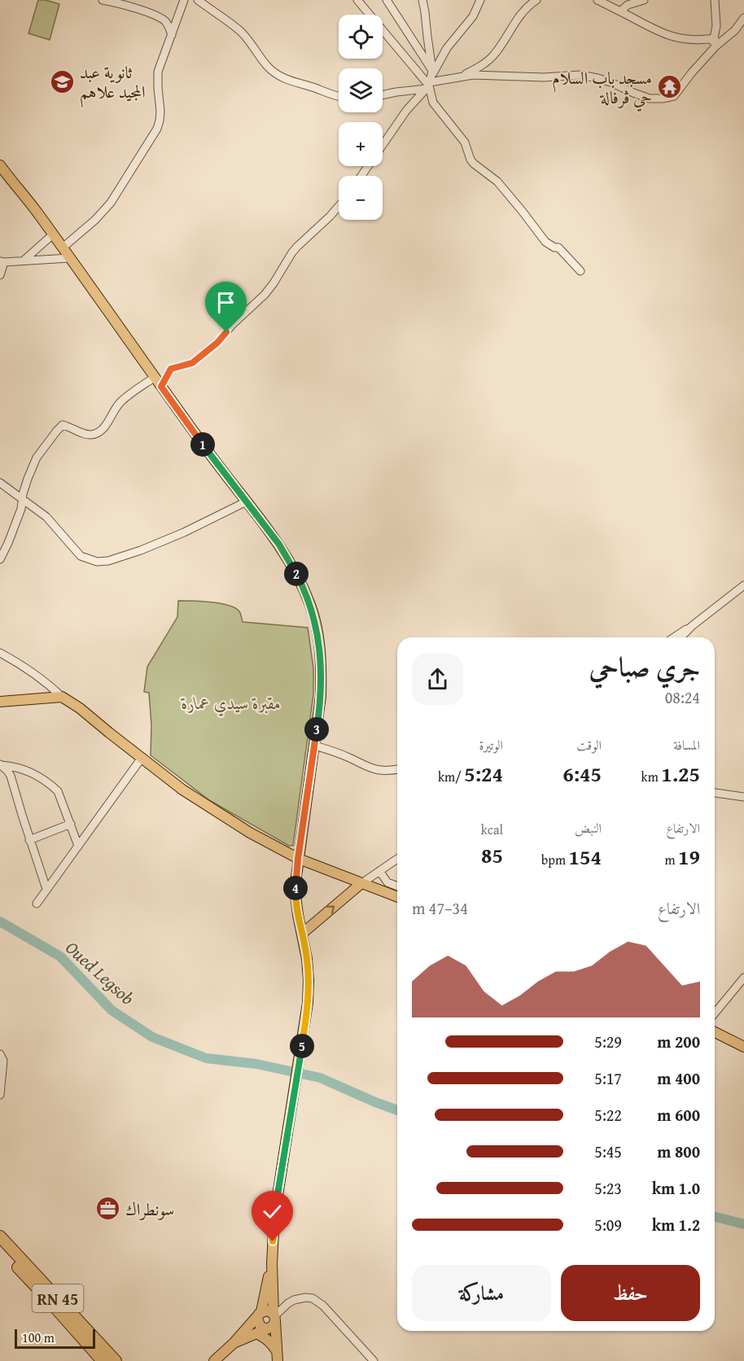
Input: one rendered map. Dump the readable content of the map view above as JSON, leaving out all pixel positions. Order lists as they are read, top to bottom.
{
  "streets": {
    "highway": ["RN 45"]
  },
  "water": ["Oued Legsob"],
  "parks": ["مقبرة سيدي عمارة"],
  "places": {
    "school or university": ["ثانوية عبد المجيد علاهم"],
    "temple": ["مسجد باب السلام حي ڨرفالة"],
    "office": ["سونطراك"]
  },
  "scale_bar": "100 m",
  "page": {
    "map_buttons": ["+", "−"],
    "pins": [
      "1",
      "2",
      "3",
      "4",
      "5"
    ],
    "heading": ["جري صباحي", "08:24"],
    "stats": [
      ["المسافة", "1.25 km"],
      ["الوقت", "6:45"],
      ["الوتيرة", "5:24 /km"],
      ["الارتفاع", "19 m"],
      ["النبض", "154 bpm"],
      ["kcal", "85"]
    ],
    "chart": ["الارتفاع", "34–47 m"],
    "list": [
      {
        "name": "200 m",
        "note": "5:29"
      },
      {
        "name": "400 m",
        "note": "5:17"
      },
      {
        "name": "600 m",
        "note": "5:22"
      },
      {
        "name": "800 m",
        "note": "5:45"
      },
      {
        "name": "1.0 km",
        "note": "5:23"
      },
      {
        "name": "1.2 km",
        "note": "5:09"
      }
    ],
    "buttons": ["حفظ", "مشاركة"],
    "scale": "100 m"
  }
}
